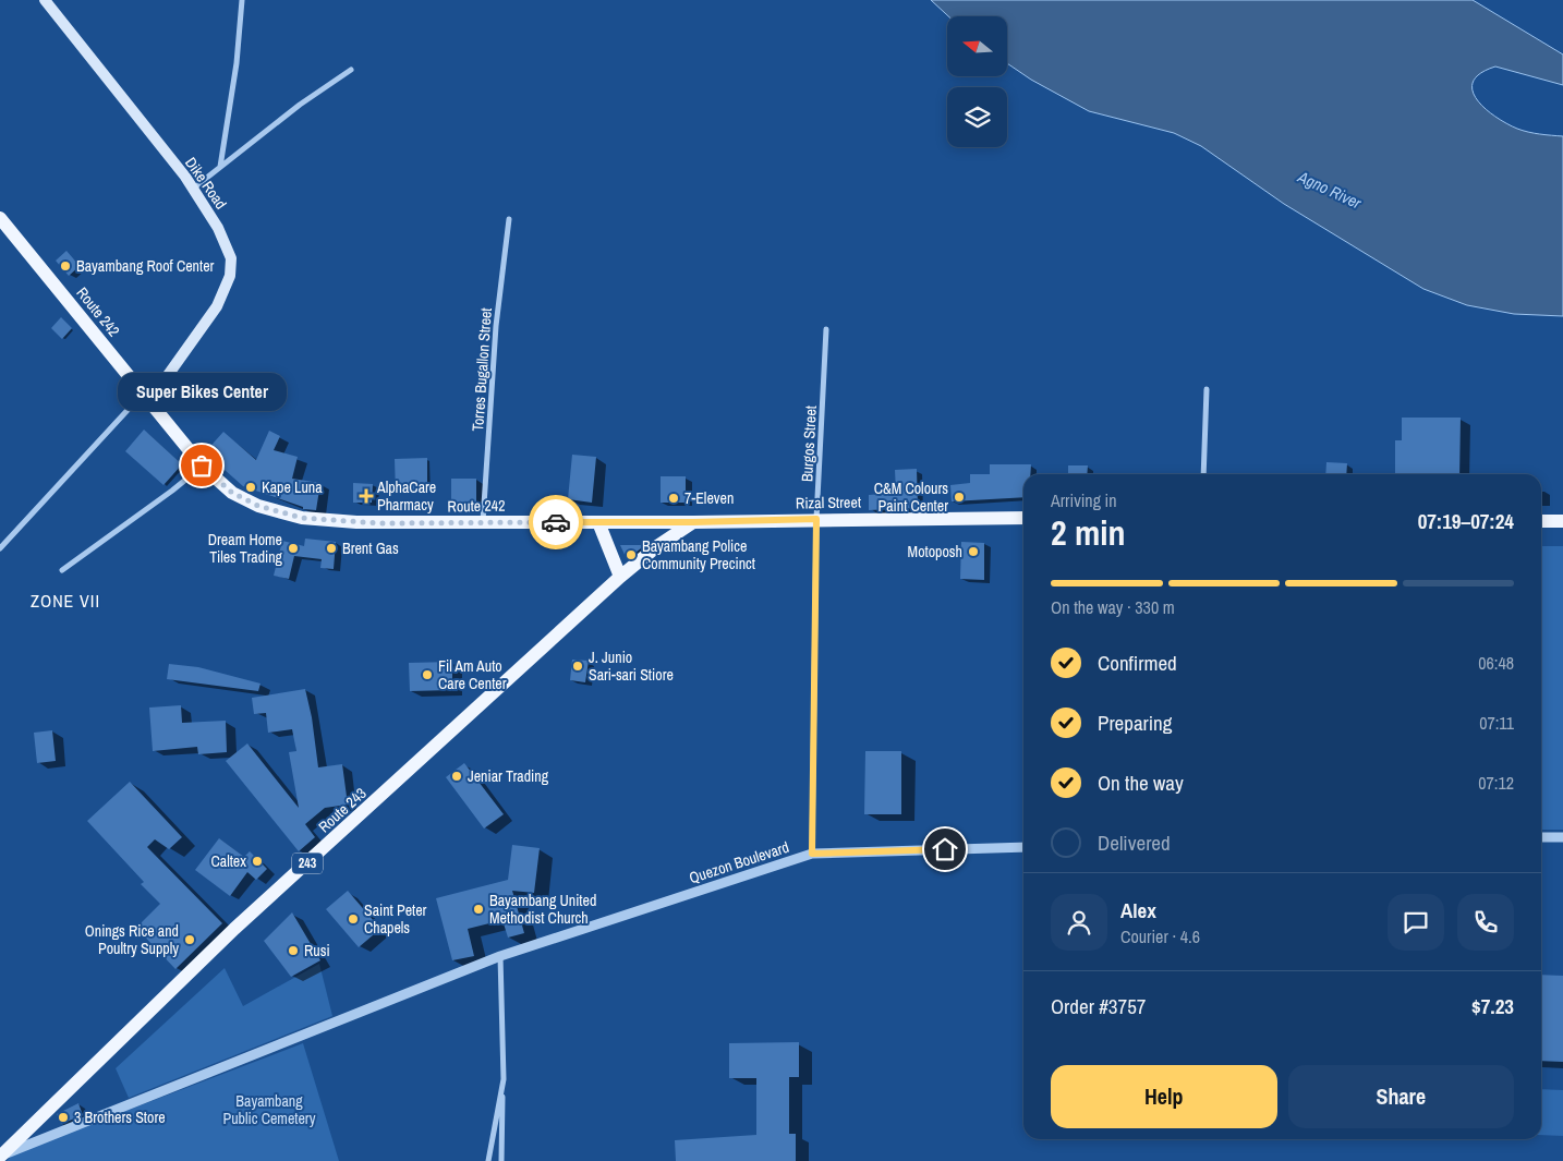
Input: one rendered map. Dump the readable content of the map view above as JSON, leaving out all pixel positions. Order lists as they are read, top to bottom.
{
  "streets": {
    "main road": [
      "Dike Road",
      "Route 242",
      "Rizal Street",
      "Route 243",
      "243"
    ],
    "street": ["Torres Bugallon Street", "Burgos Street", "Quezon Boulevard"]
  },
  "crossings": [
    ["Dike Road", "Route 242"],
    ["Route 242", "Torres Bugallon Street"],
    ["Route 242", "Rizal Street"],
    ["Route 242", "Route 243"],
    ["Burgos Street", "Rizal Street"],
    ["Burgos Street", "Quezon Boulevard"],
    ["Rizal Street", "Route 243"],
    ["Route 243", "Quezon Boulevard"]
  ],
  "districts": ["ZONE VII"],
  "water": ["Agno River"],
  "parks": ["Bayambang Public Cemetery"],
  "places": {
    "other": [
      "Bayambang Roof Center",
      "Super Bikes Center",
      "Kape Luna",
      "C&M Colours Paint Center",
      "7-Eleven",
      "Dream Home Tiles Trading",
      "Brent Gas",
      "Motoposh",
      "Bayambang Police Community Precinct",
      "J. Junio Sari-sari Stiore",
      "Fil Am Auto Care Center",
      "Jeniar Trading",
      "Caltex",
      "Bayambang United Methodist Church",
      "Saint Peter Chapels",
      "Onings Rice and Poultry Supply",
      "Rusi",
      "3 Brothers Store"
    ],
    "health": ["AlphaCare Pharmacy"]
  },
  "north": "left",
  "page": {
    "bubble": "Super Bikes Center",
    "heading": ["2 min", "Arriving in", "07:19–07:24"],
    "panel": [
      "Alex",
      "Courier · 4.6",
      "Order #3757",
      "$7.23"
    ],
    "bar": "On the way · 330 m",
    "list": [
      ["Confirmed", "06:48"],
      ["Preparing", "07:11"],
      ["On the way", "07:12"],
      "Delivered"
    ],
    "buttons": ["Help", "Share"]
  }
}
